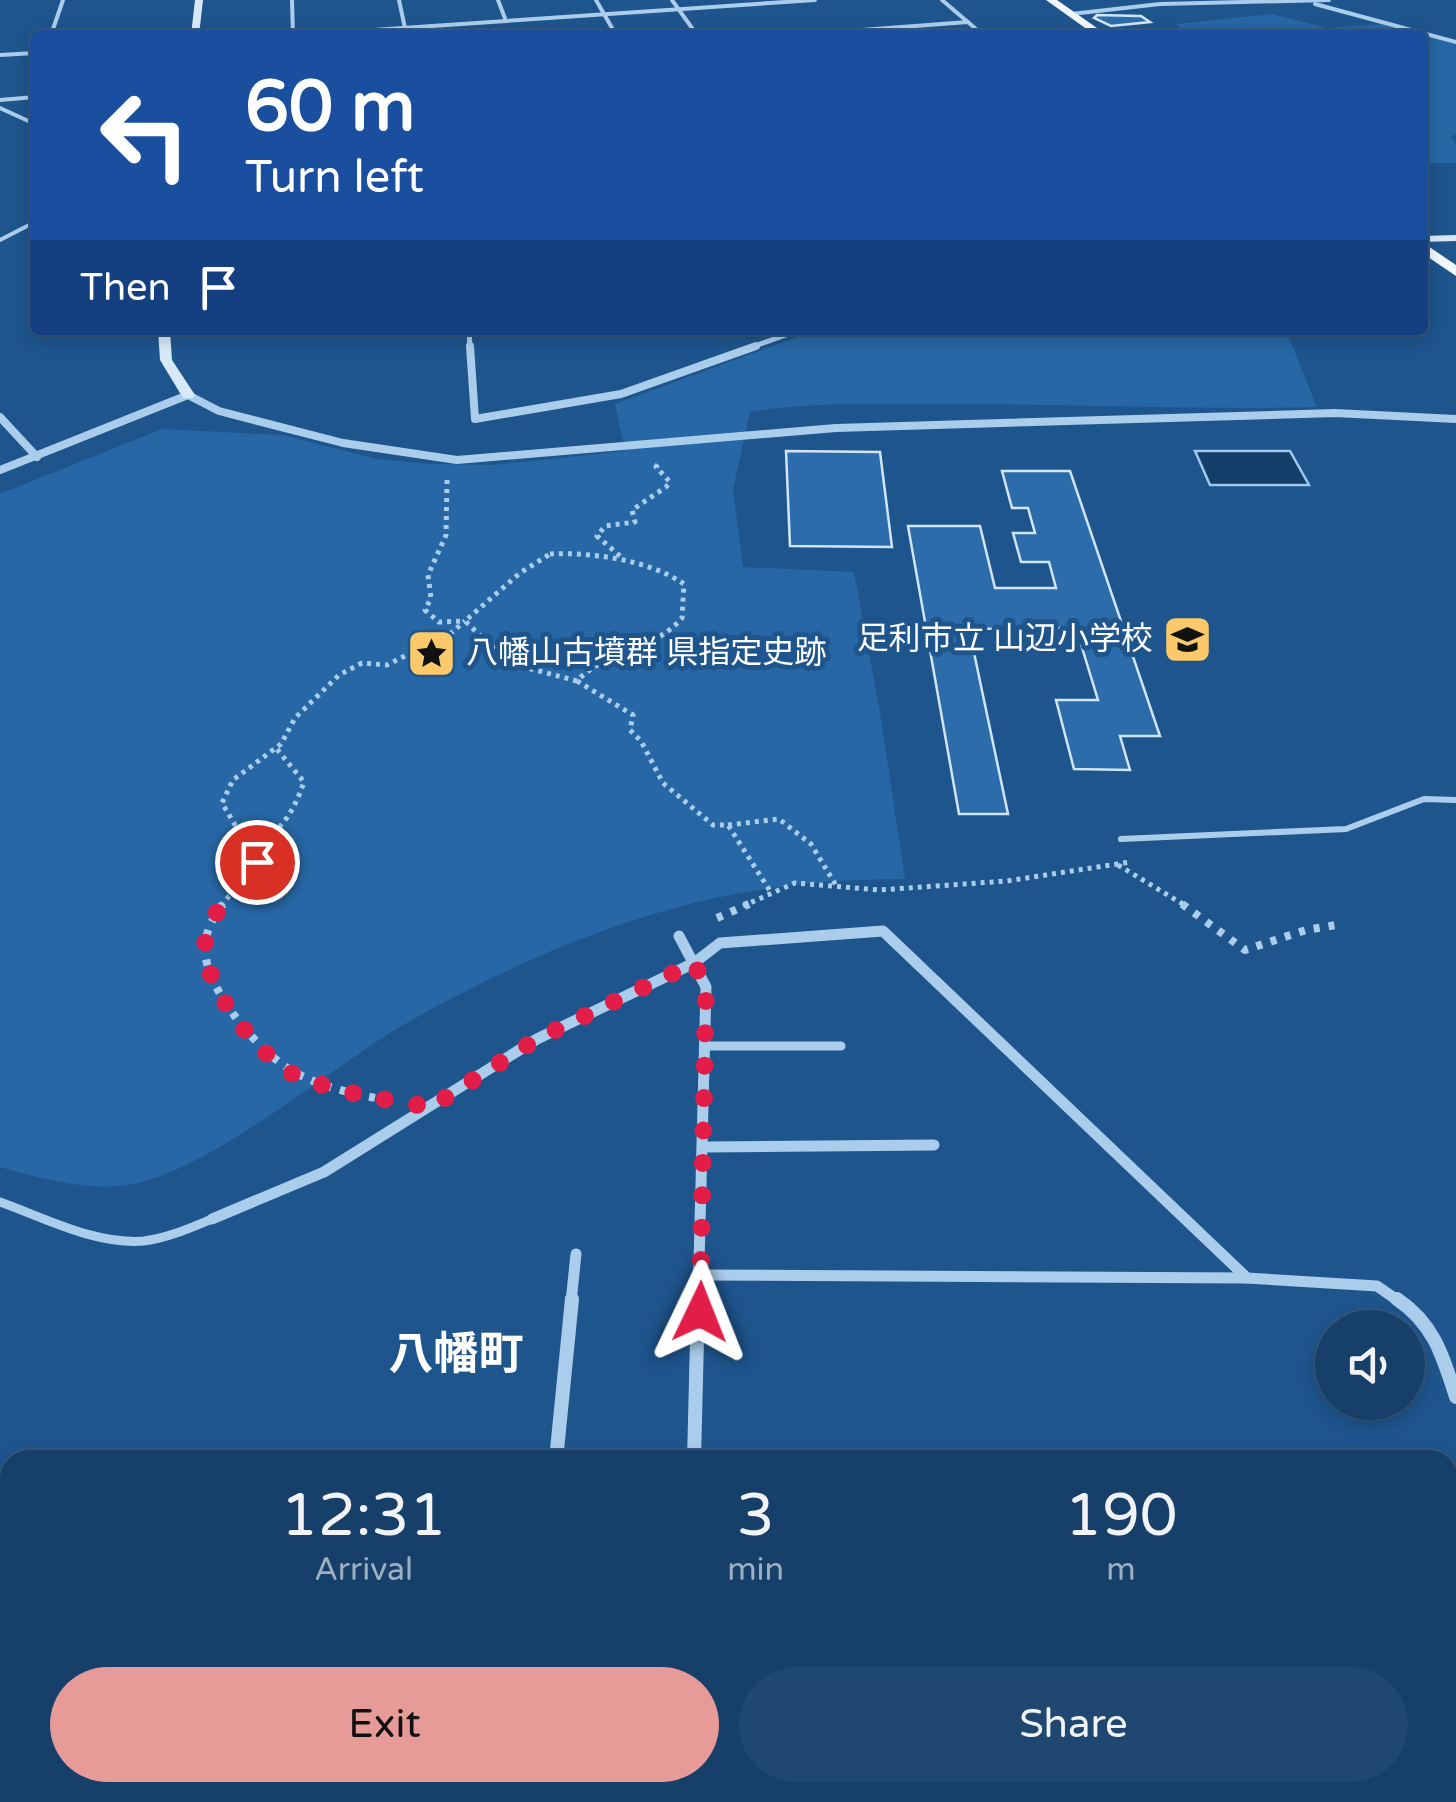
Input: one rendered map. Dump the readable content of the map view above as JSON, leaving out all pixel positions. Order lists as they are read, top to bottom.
{
  "districts": ["八幡町"],
  "places": {
    "school or university": ["足利市立 山辺小学校"],
    "place": ["八幡山古墳群 県指定史跡"]
  },
  "page": {
    "turn": ["60 m", "Turn left"],
    "then": "Then",
    "eta": [
      "12:31",
      "Arrival",
      "3",
      "min",
      "190",
      "m"
    ],
    "buttons": ["Exit", "Share"]
  }
}
